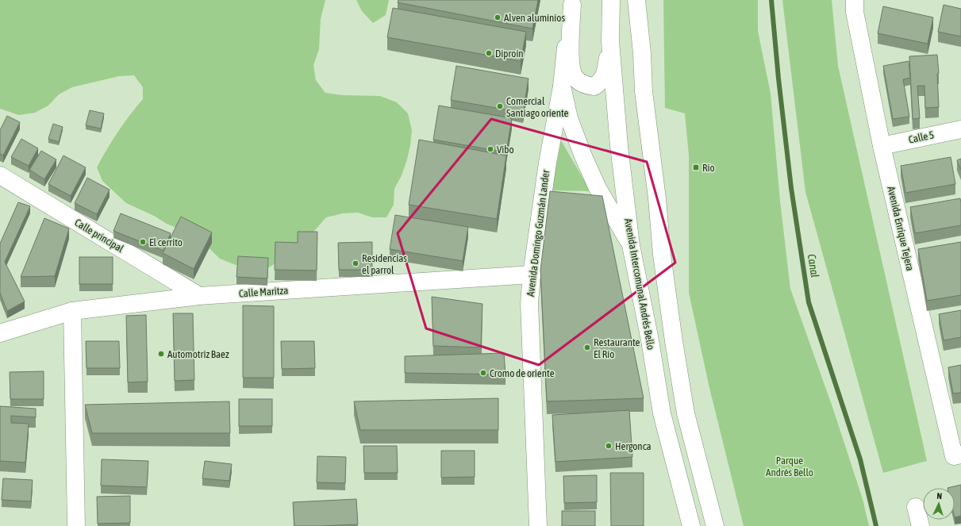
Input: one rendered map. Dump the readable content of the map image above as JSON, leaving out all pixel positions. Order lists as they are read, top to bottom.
{
  "streets": {
    "street": [
      "Calle 5",
      "Avenida Enrique Tejera",
      "Avenida Domingo Guzmán Lander",
      "Calle principal",
      "Avenida Intercomunal Andrés Bello",
      "Calle Maritza"
    ]
  },
  "crossings": [
    ["Calle 5", "Avenida Enrique Tejera"],
    ["Avenida Domingo Guzmán Lander", "Calle Maritza"],
    ["Calle principal", "Calle Maritza"]
  ],
  "water": ["Canal"],
  "parks": ["Parque Andrés Bello"],
  "places": {
    "other": [
      "Alven aluminios",
      "Diproin",
      "Comercial Santiago oriente",
      "Vibo",
      "El cerrito",
      "Residencias el parrol",
      "Restaurante El Río",
      "Automotriz Baez",
      "Cromo de oriente",
      "Hergonca"
    ],
    "transit": ["Río"]
  },
  "north": "top"
}
